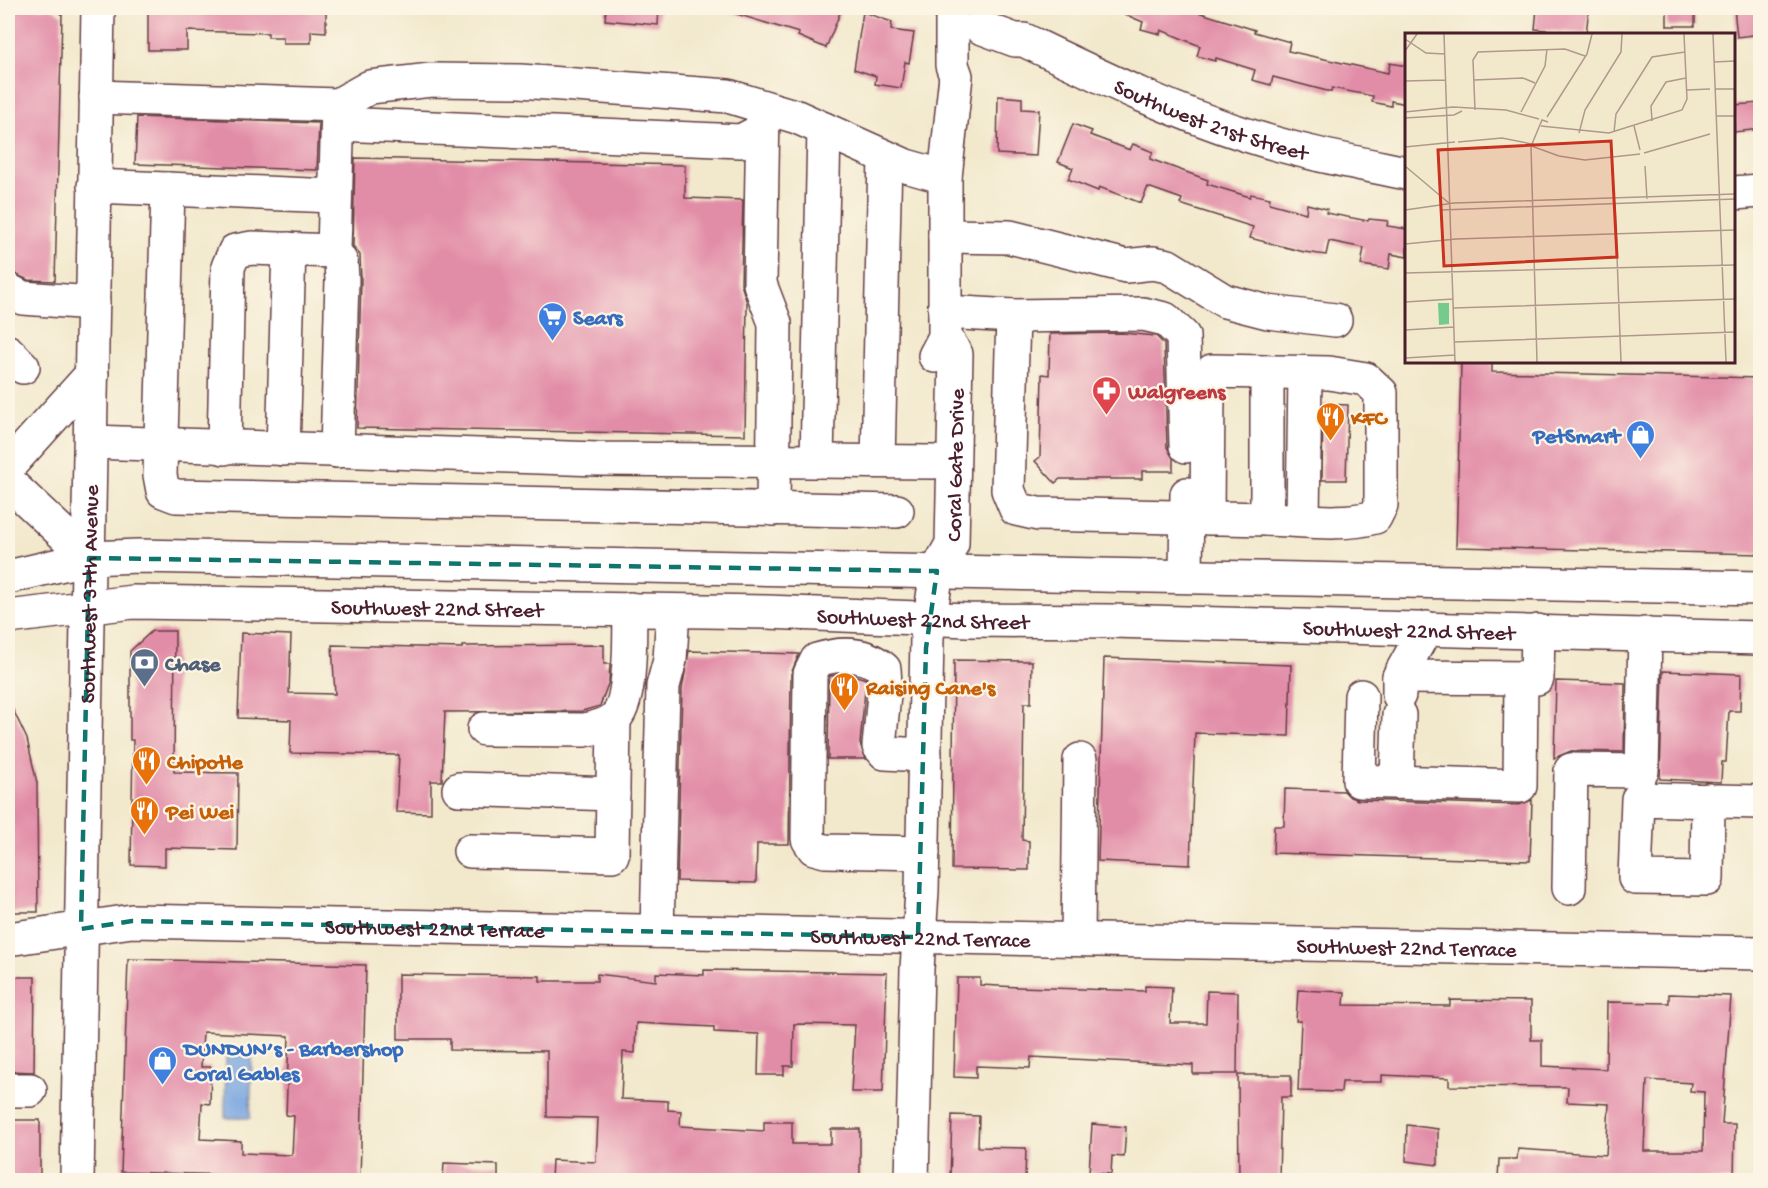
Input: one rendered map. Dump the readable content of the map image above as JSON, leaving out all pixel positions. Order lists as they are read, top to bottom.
{
  "streets": {
    "main road": [
      "Southwest 21st Street",
      "Coral Gate Drive",
      "Southwest 37th Avenue",
      "Southwest 22nd Street",
      "Southwest 22nd Terrace"
    ]
  },
  "crossings": [
    ["Southwest 21st Street", "Coral Gate Drive"],
    ["Coral Gate Drive", "Southwest 22nd Street"],
    ["Southwest 37th Avenue", "Southwest 22nd Street"],
    ["Southwest 37th Avenue", "Southwest 22nd Terrace"]
  ],
  "places": {
    "supermarket": ["Sears"],
    "pharmacy": ["Walgreens"],
    "restaurant": [
      "KFC",
      "Raising Cane's",
      "Chipotle",
      "Pei Wei"
    ],
    "shop": ["PetSmart", "DUNDUN’s - Barbershop Coral Gables"],
    "bank": ["Chase"]
  }
}
